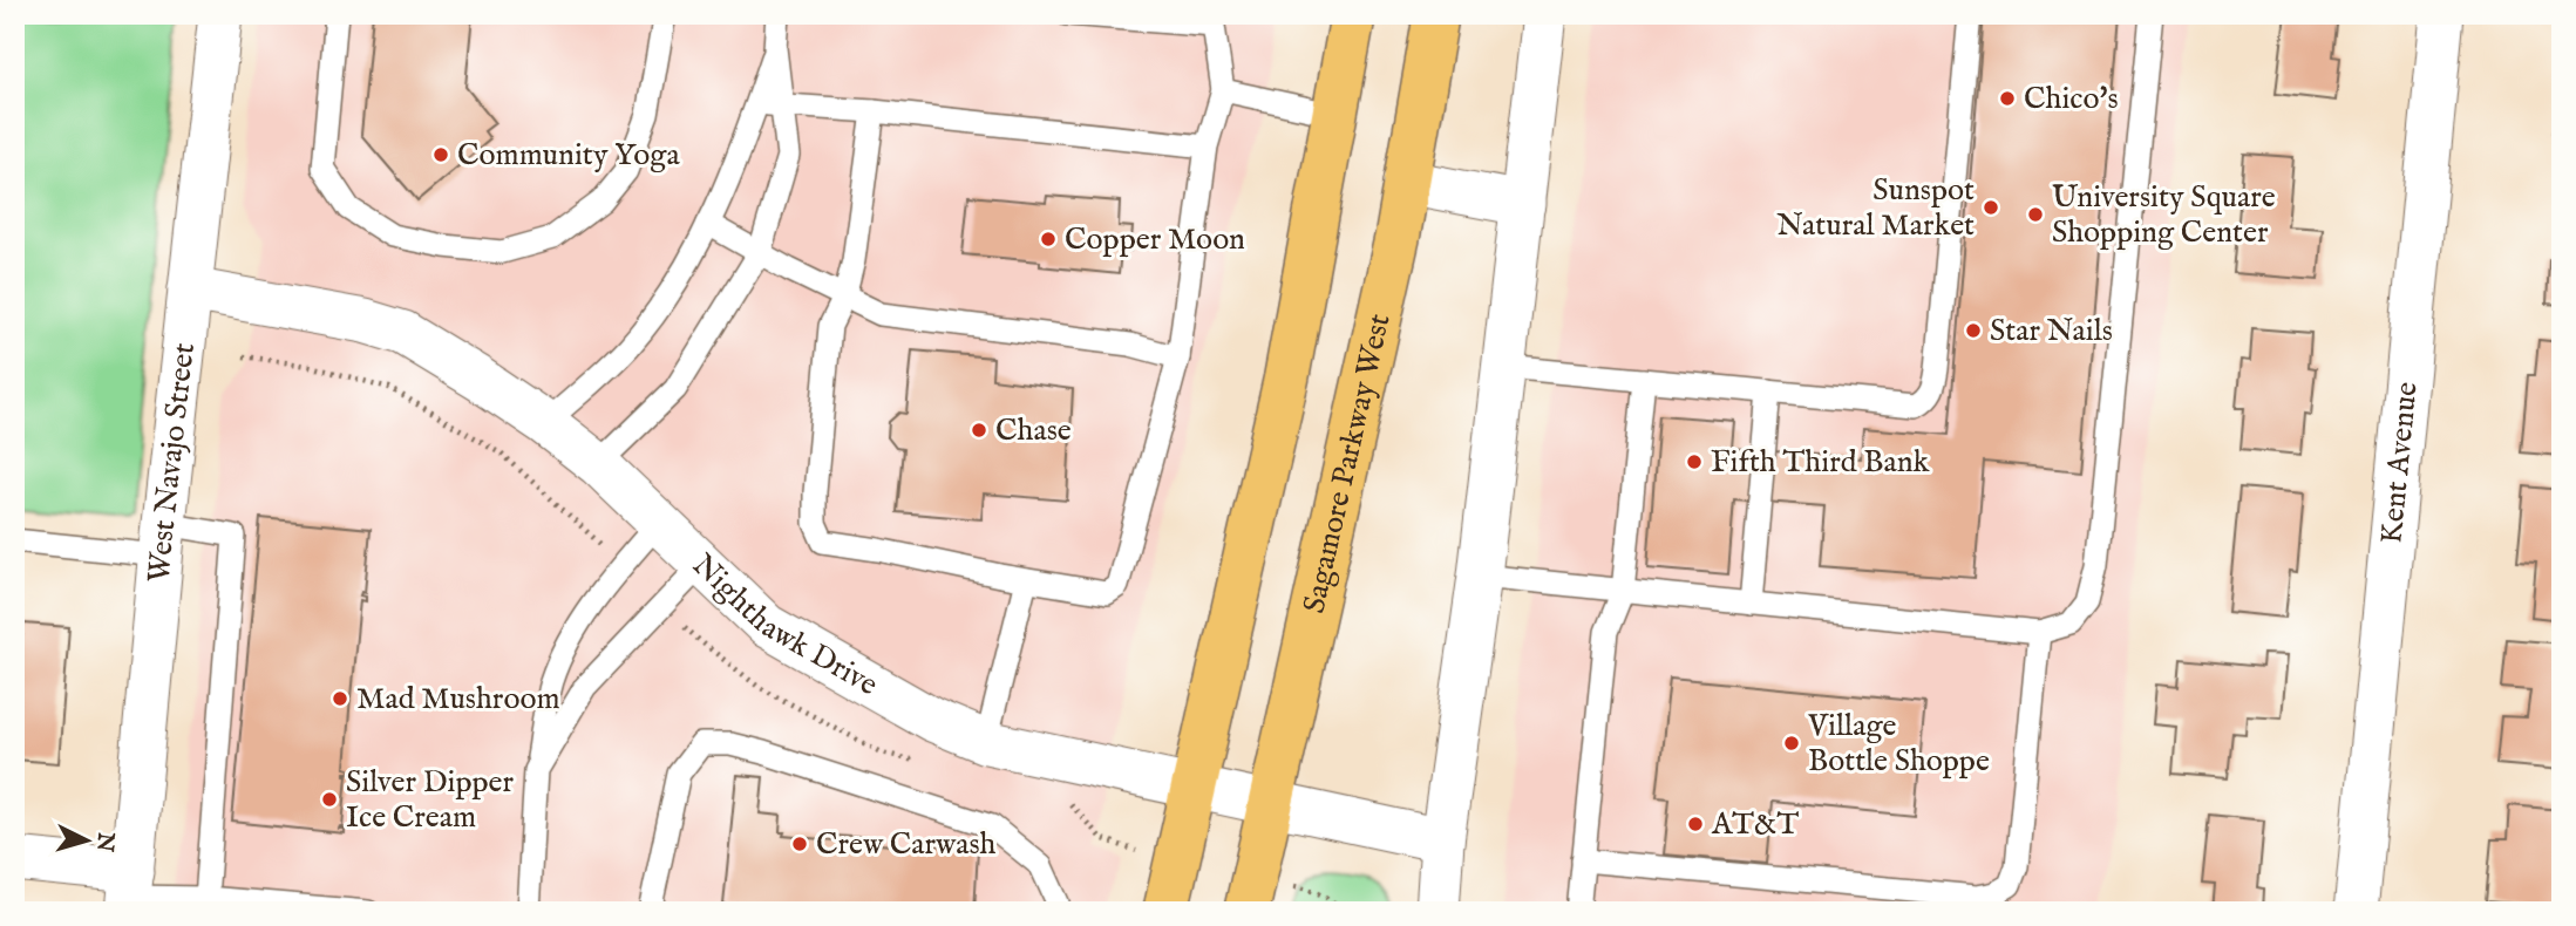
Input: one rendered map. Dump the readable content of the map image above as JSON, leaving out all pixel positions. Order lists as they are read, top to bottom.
{
  "streets": {
    "highway": ["Sagamore Parkway West"],
    "street": ["West Navajo Street", "Kent Avenue", "Nighthawk Drive"]
  },
  "crossings": [
    ["West Navajo Street", "Nighthawk Drive"],
    ["Sagamore Parkway West", "Nighthawk Drive"]
  ],
  "places": [
    "Chico's",
    "Community Yoga",
    "Sunspot Natural Market",
    "University Square Shopping Center",
    "Copper Moon",
    "Star Nails",
    "Chase",
    "Fifth Third Bank",
    "Mad Mushroom",
    "Village Bottle Shoppe",
    "Silver Dipper Ice Cream",
    "AT&T",
    "Crew Carwash"
  ],
  "north": "right"
}
